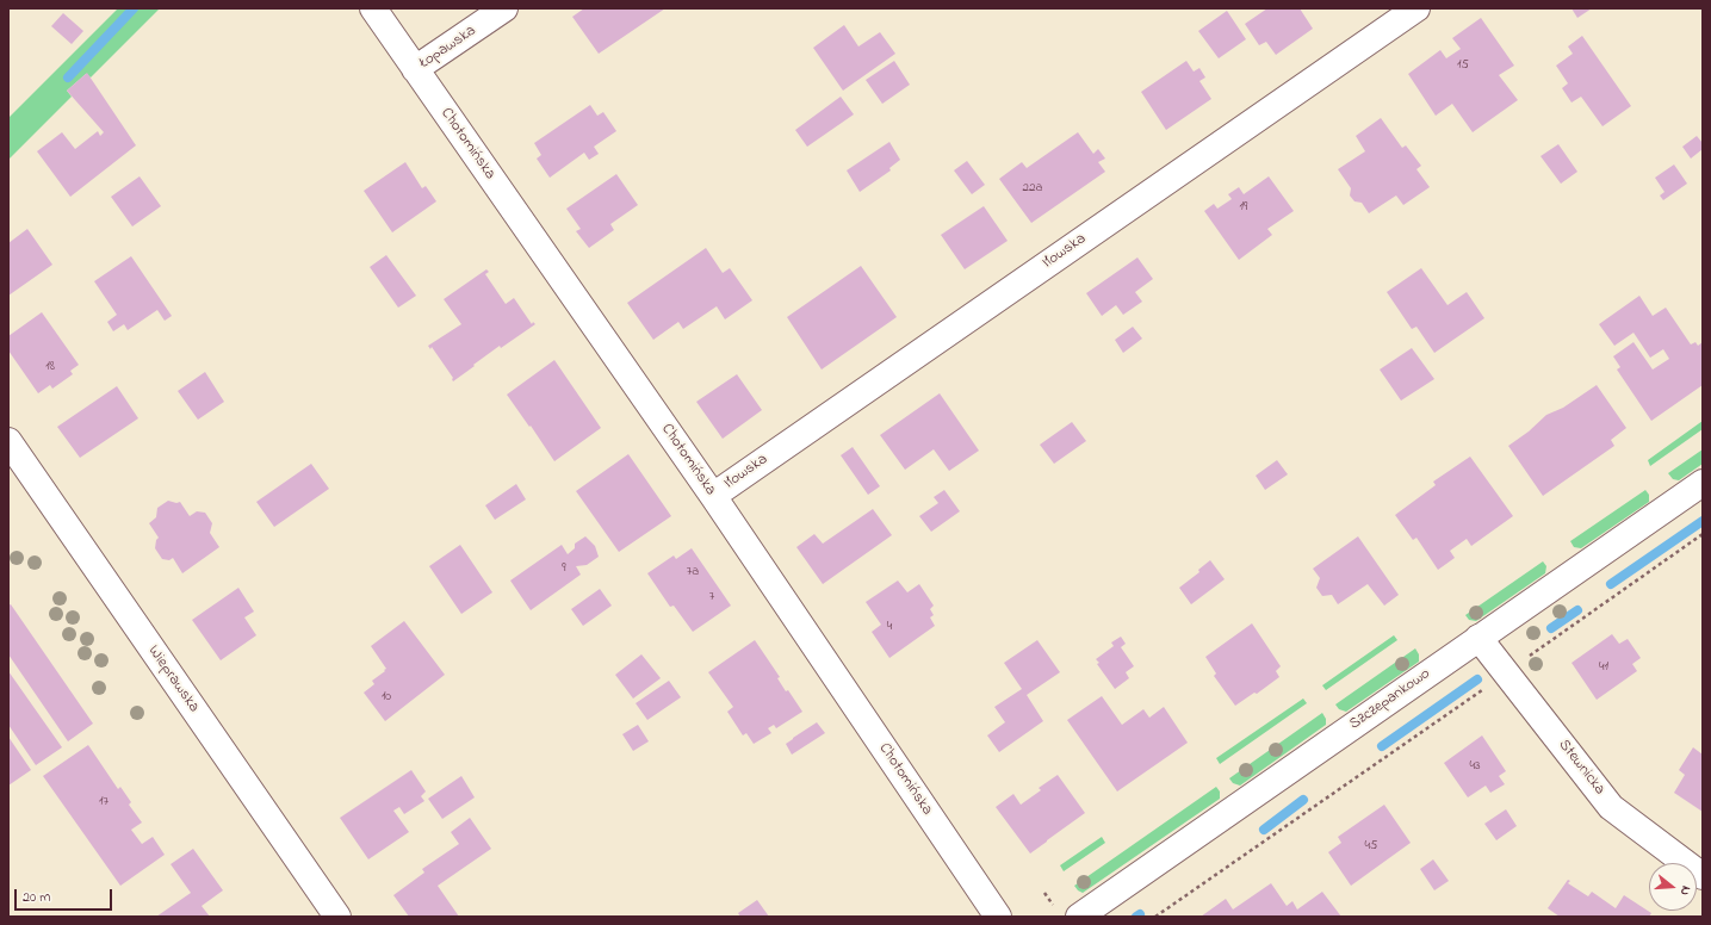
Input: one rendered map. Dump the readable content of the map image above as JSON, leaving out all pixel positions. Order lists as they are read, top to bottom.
{
  "streets": {
    "street": [
      "Łopawska",
      "Chotomińska",
      "Iłowska",
      "Wieprawska",
      "Szczepankowo",
      "Stewnicka"
    ]
  },
  "crossings": [
    ["Łopawska", "Chotomińska"],
    ["Chotomińska", "Iłowska"],
    ["Szczepankowo", "Stewnicka"]
  ],
  "house_numbers": [
    "15",
    "22a",
    "19",
    "18",
    "9",
    "7a",
    "7",
    "4",
    "41",
    "10",
    "43",
    "17",
    "45"
  ],
  "scale_bar": "20 m",
  "north": "right"
}
